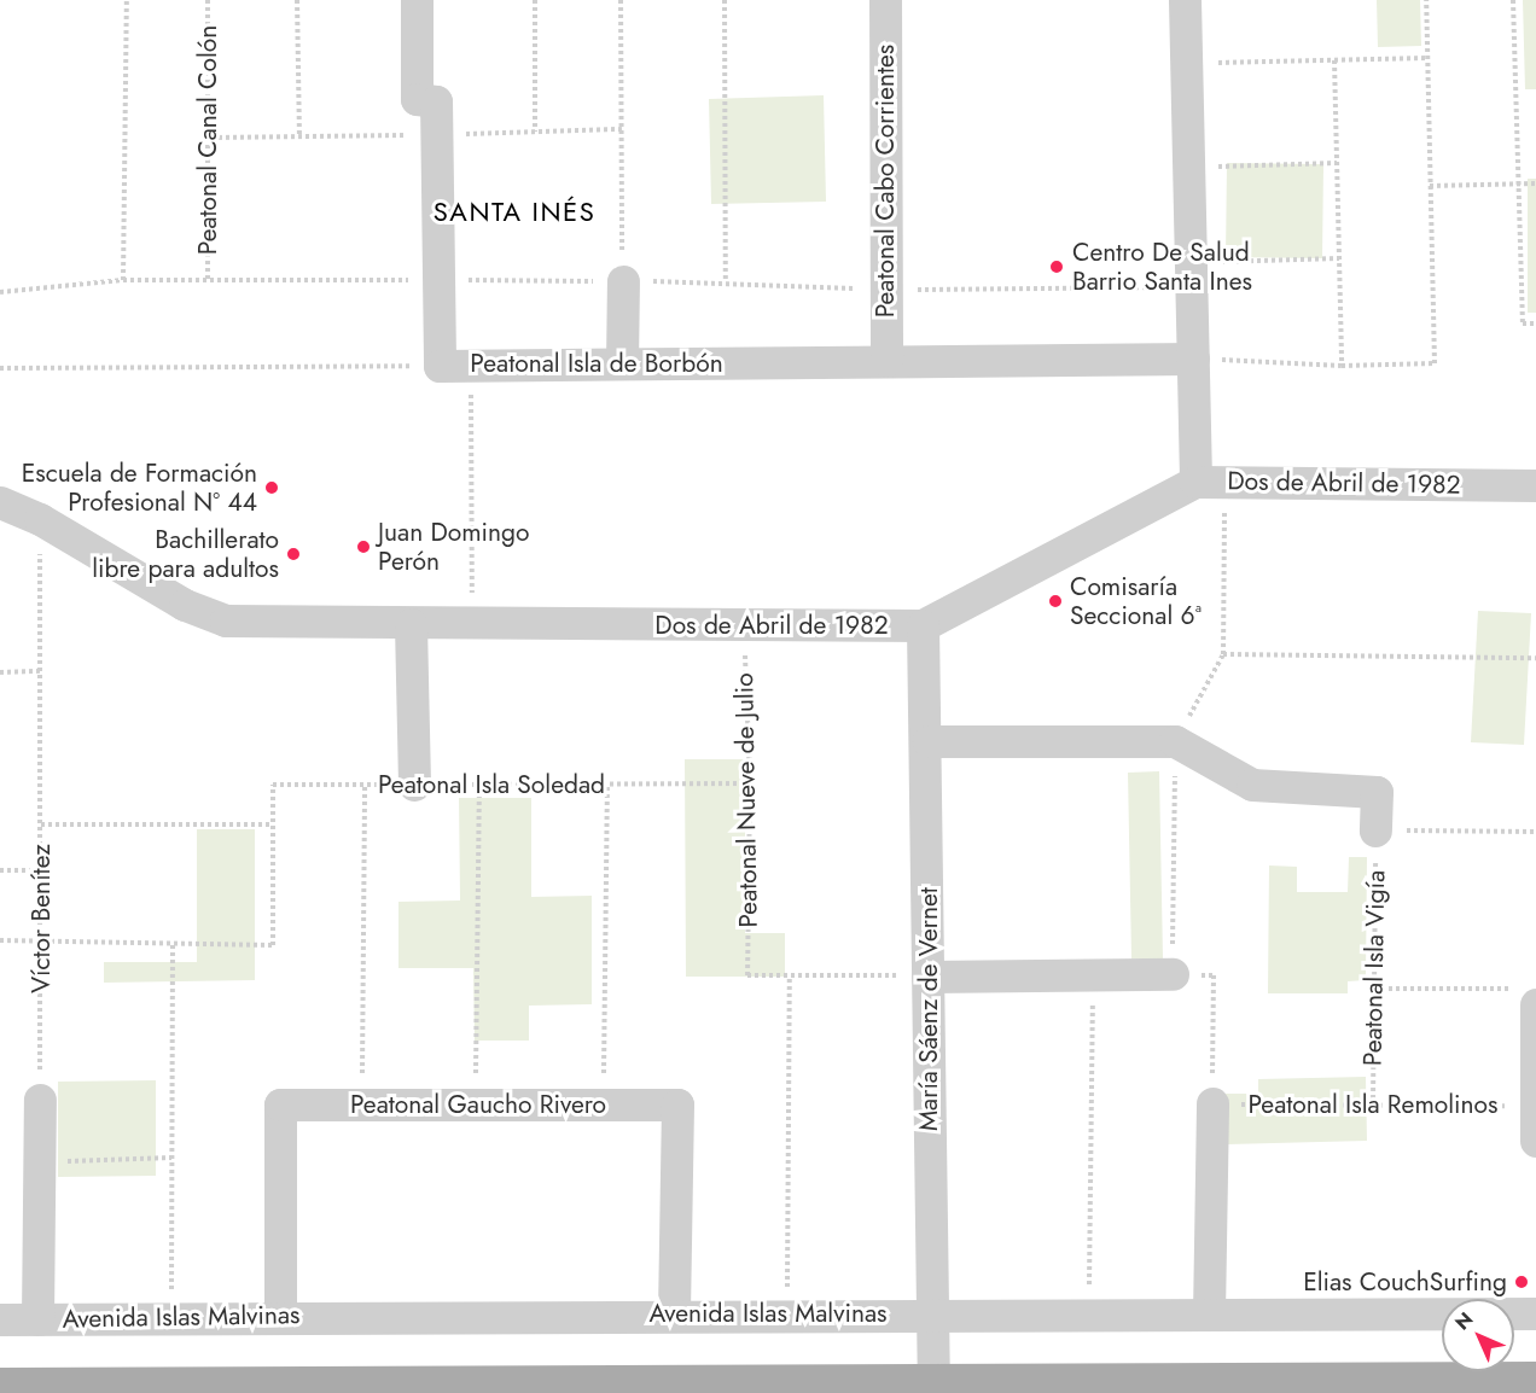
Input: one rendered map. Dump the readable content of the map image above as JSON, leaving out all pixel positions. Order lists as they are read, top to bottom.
{
  "streets": {
    "street": [
      "Peatonal Cabo Corrientes",
      "Peatonal Isla de Borbón",
      "Dos de Abril de 1982",
      "María Sáenz de Vernet",
      "Peatonal Gaucho Rivero",
      "Avenida Islas Malvinas"
    ],
    "path": [
      "Peatonal Canal Colón",
      "Peatonal Isla Soledad",
      "Peatonal Nueve de Julio",
      "Víctor Benítez",
      "Peatonal Isla Vigía",
      "Peatonal Isla Remolinos"
    ]
  },
  "crossings": [
    ["Peatonal Cabo Corrientes", "Peatonal Isla de Borbón"],
    ["Dos de Abril de 1982", "Peatonal Nueve de Julio"],
    ["Dos de Abril de 1982", "Víctor Benítez"],
    ["Dos de Abril de 1982", "María Sáenz de Vernet"],
    ["Peatonal Isla Soledad", "Peatonal Nueve de Julio"],
    ["Peatonal Isla Vigía", "Peatonal Isla Remolinos"],
    ["María Sáenz de Vernet", "Avenida Islas Malvinas"],
    ["Peatonal Gaucho Rivero", "Avenida Islas Malvinas"]
  ],
  "districts": ["SANTA INÉS"],
  "places": [
    "Centro De Salud Barrio Santa Ines",
    "Escuela de Formación Profesional N° 44",
    "Juan Domingo Perón",
    "Bachillerato libre para adultos",
    "Comisaría Seccional 6ª",
    "Elias CouchSurfing"
  ],
  "north": "top left"
}
